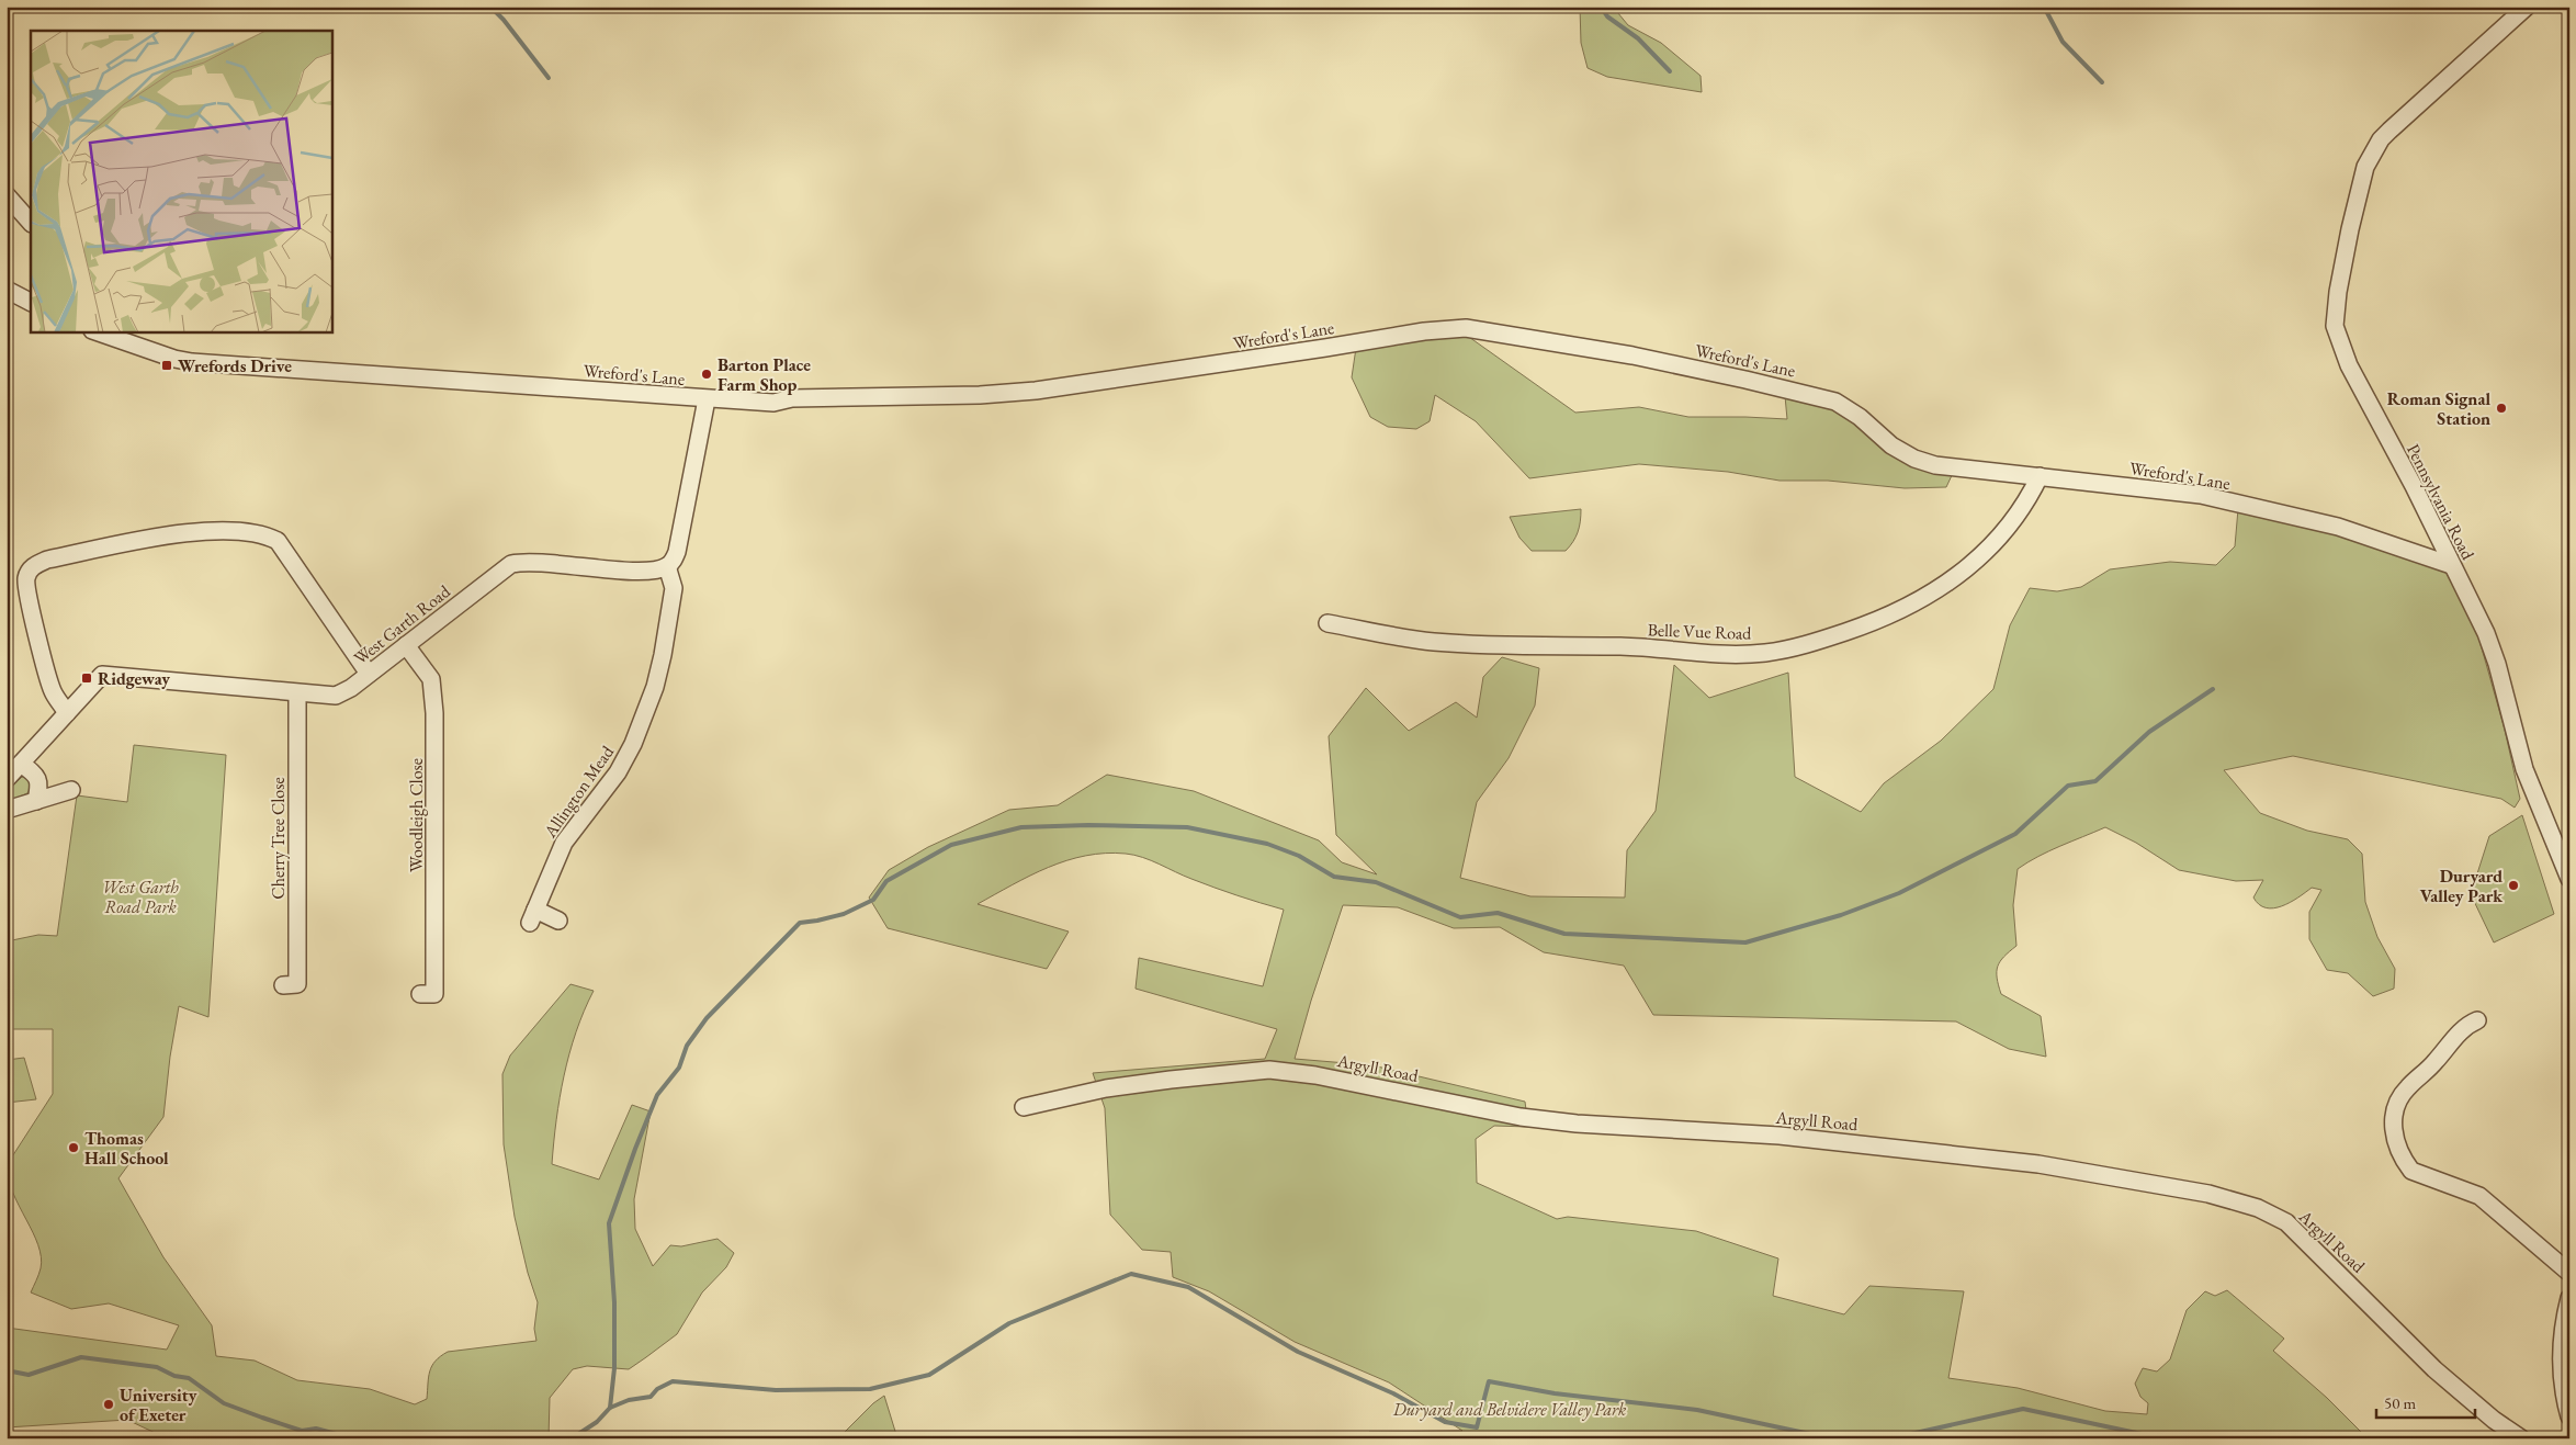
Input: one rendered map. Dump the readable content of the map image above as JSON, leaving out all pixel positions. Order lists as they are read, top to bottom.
{
  "streets": {
    "street": [
      "Wreford's Lane",
      "Pennsylvania Road",
      "West Garth Road",
      "Belle Vue Road",
      "Allington Mead",
      "Woodleigh Close",
      "Cherry Tree Close",
      "Argyll Road"
    ]
  },
  "crossings": [
    ["Wreford's Lane", "Pennsylvania Road"],
    ["Wreford's Lane", "Belle Vue Road"],
    ["West Garth Road", "Allington Mead"],
    ["West Garth Road", "Woodleigh Close"],
    ["West Garth Road", "Cherry Tree Close"]
  ],
  "parks": ["West Garth Road Park", "Duryard and Belvidere Valley Park"],
  "places": {
    "transit": ["Wrefords Drive", "Ridgeway"],
    "other": [
      "Barton Place Farm Shop",
      "Roman Signal Station",
      "Duryard Valley Park",
      "Thomas Hall School",
      "University of Exeter"
    ]
  },
  "scale_bar": "50 m"
}
